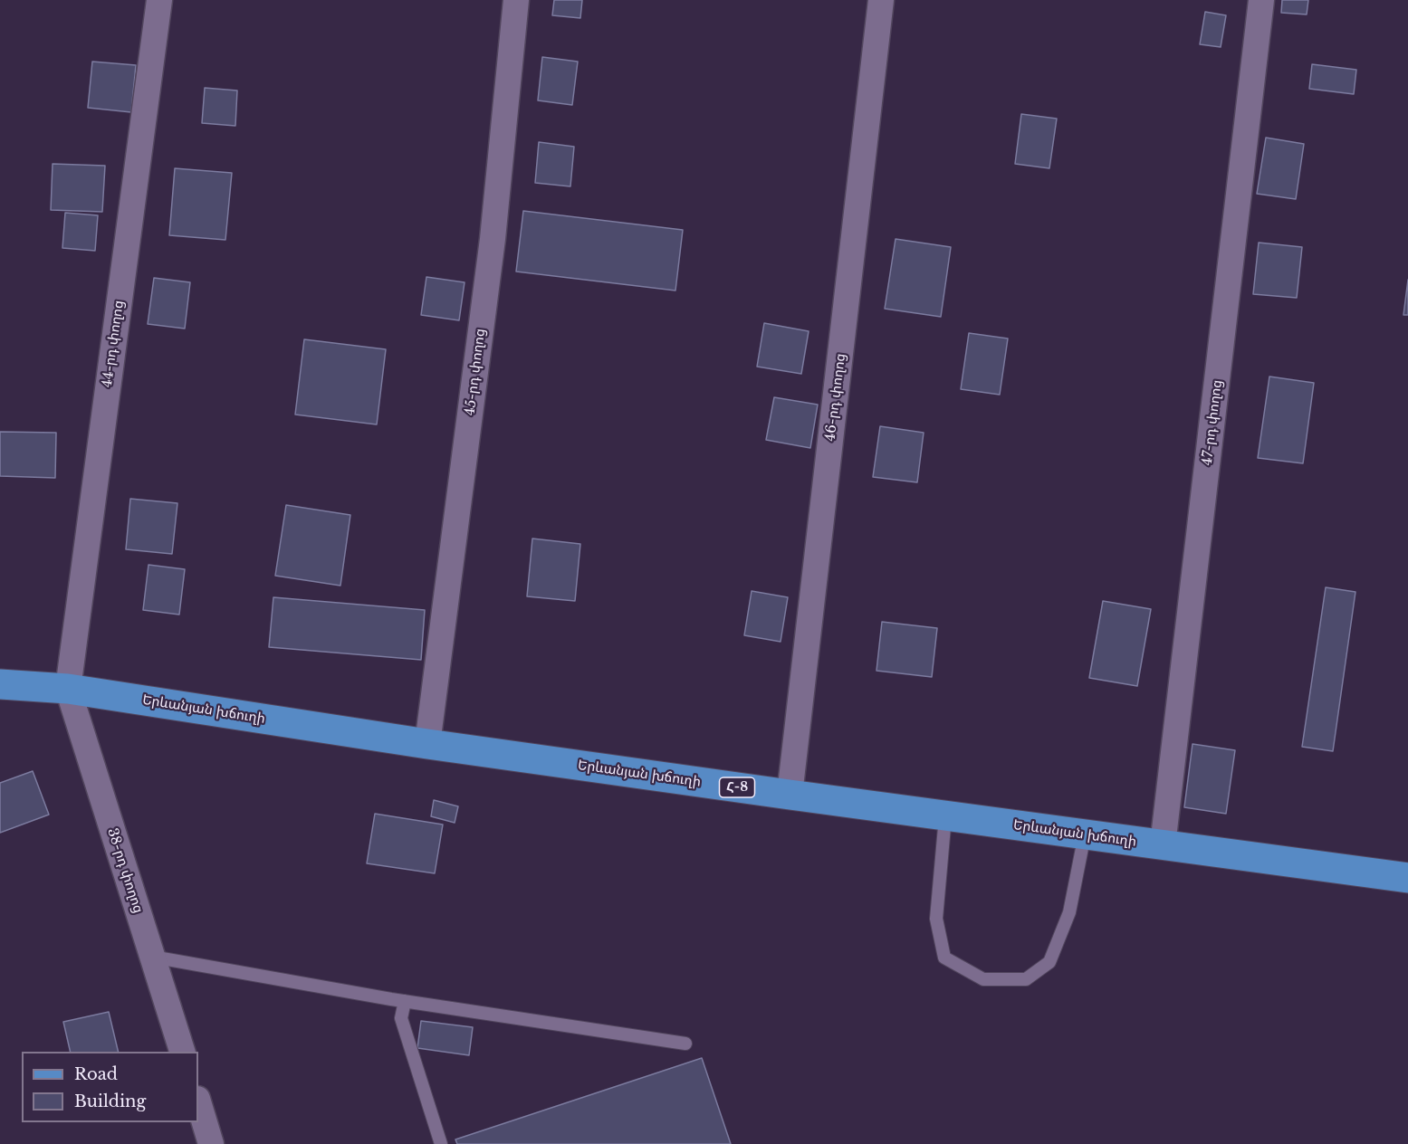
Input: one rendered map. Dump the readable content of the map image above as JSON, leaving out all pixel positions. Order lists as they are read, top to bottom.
{
  "streets": {
    "main road": ["Երևանյան խճուղի", "Հ-8"],
    "street": [
      "44-րդ փողոց",
      "45-րդ փողոց",
      "46-րդ փողոց",
      "47-րդ փողոց",
      "38-րդ փողոց"
    ]
  },
  "crossings": [
    ["44-րդ փողոց", "Երևանյան խճուղի"],
    ["44-րդ փողոց", "38-րդ փողոց"],
    ["45-րդ փողոց", "Երևանյան խճուղի"],
    ["46-րդ փողոց", "Երևանյան խճուղի"],
    ["47-րդ փողոց", "Երևանյան խճուղի"],
    ["Երևանյան խճուղի", "38-րդ փողոց"]
  ],
  "legend": ["Road", "Building"]
}
